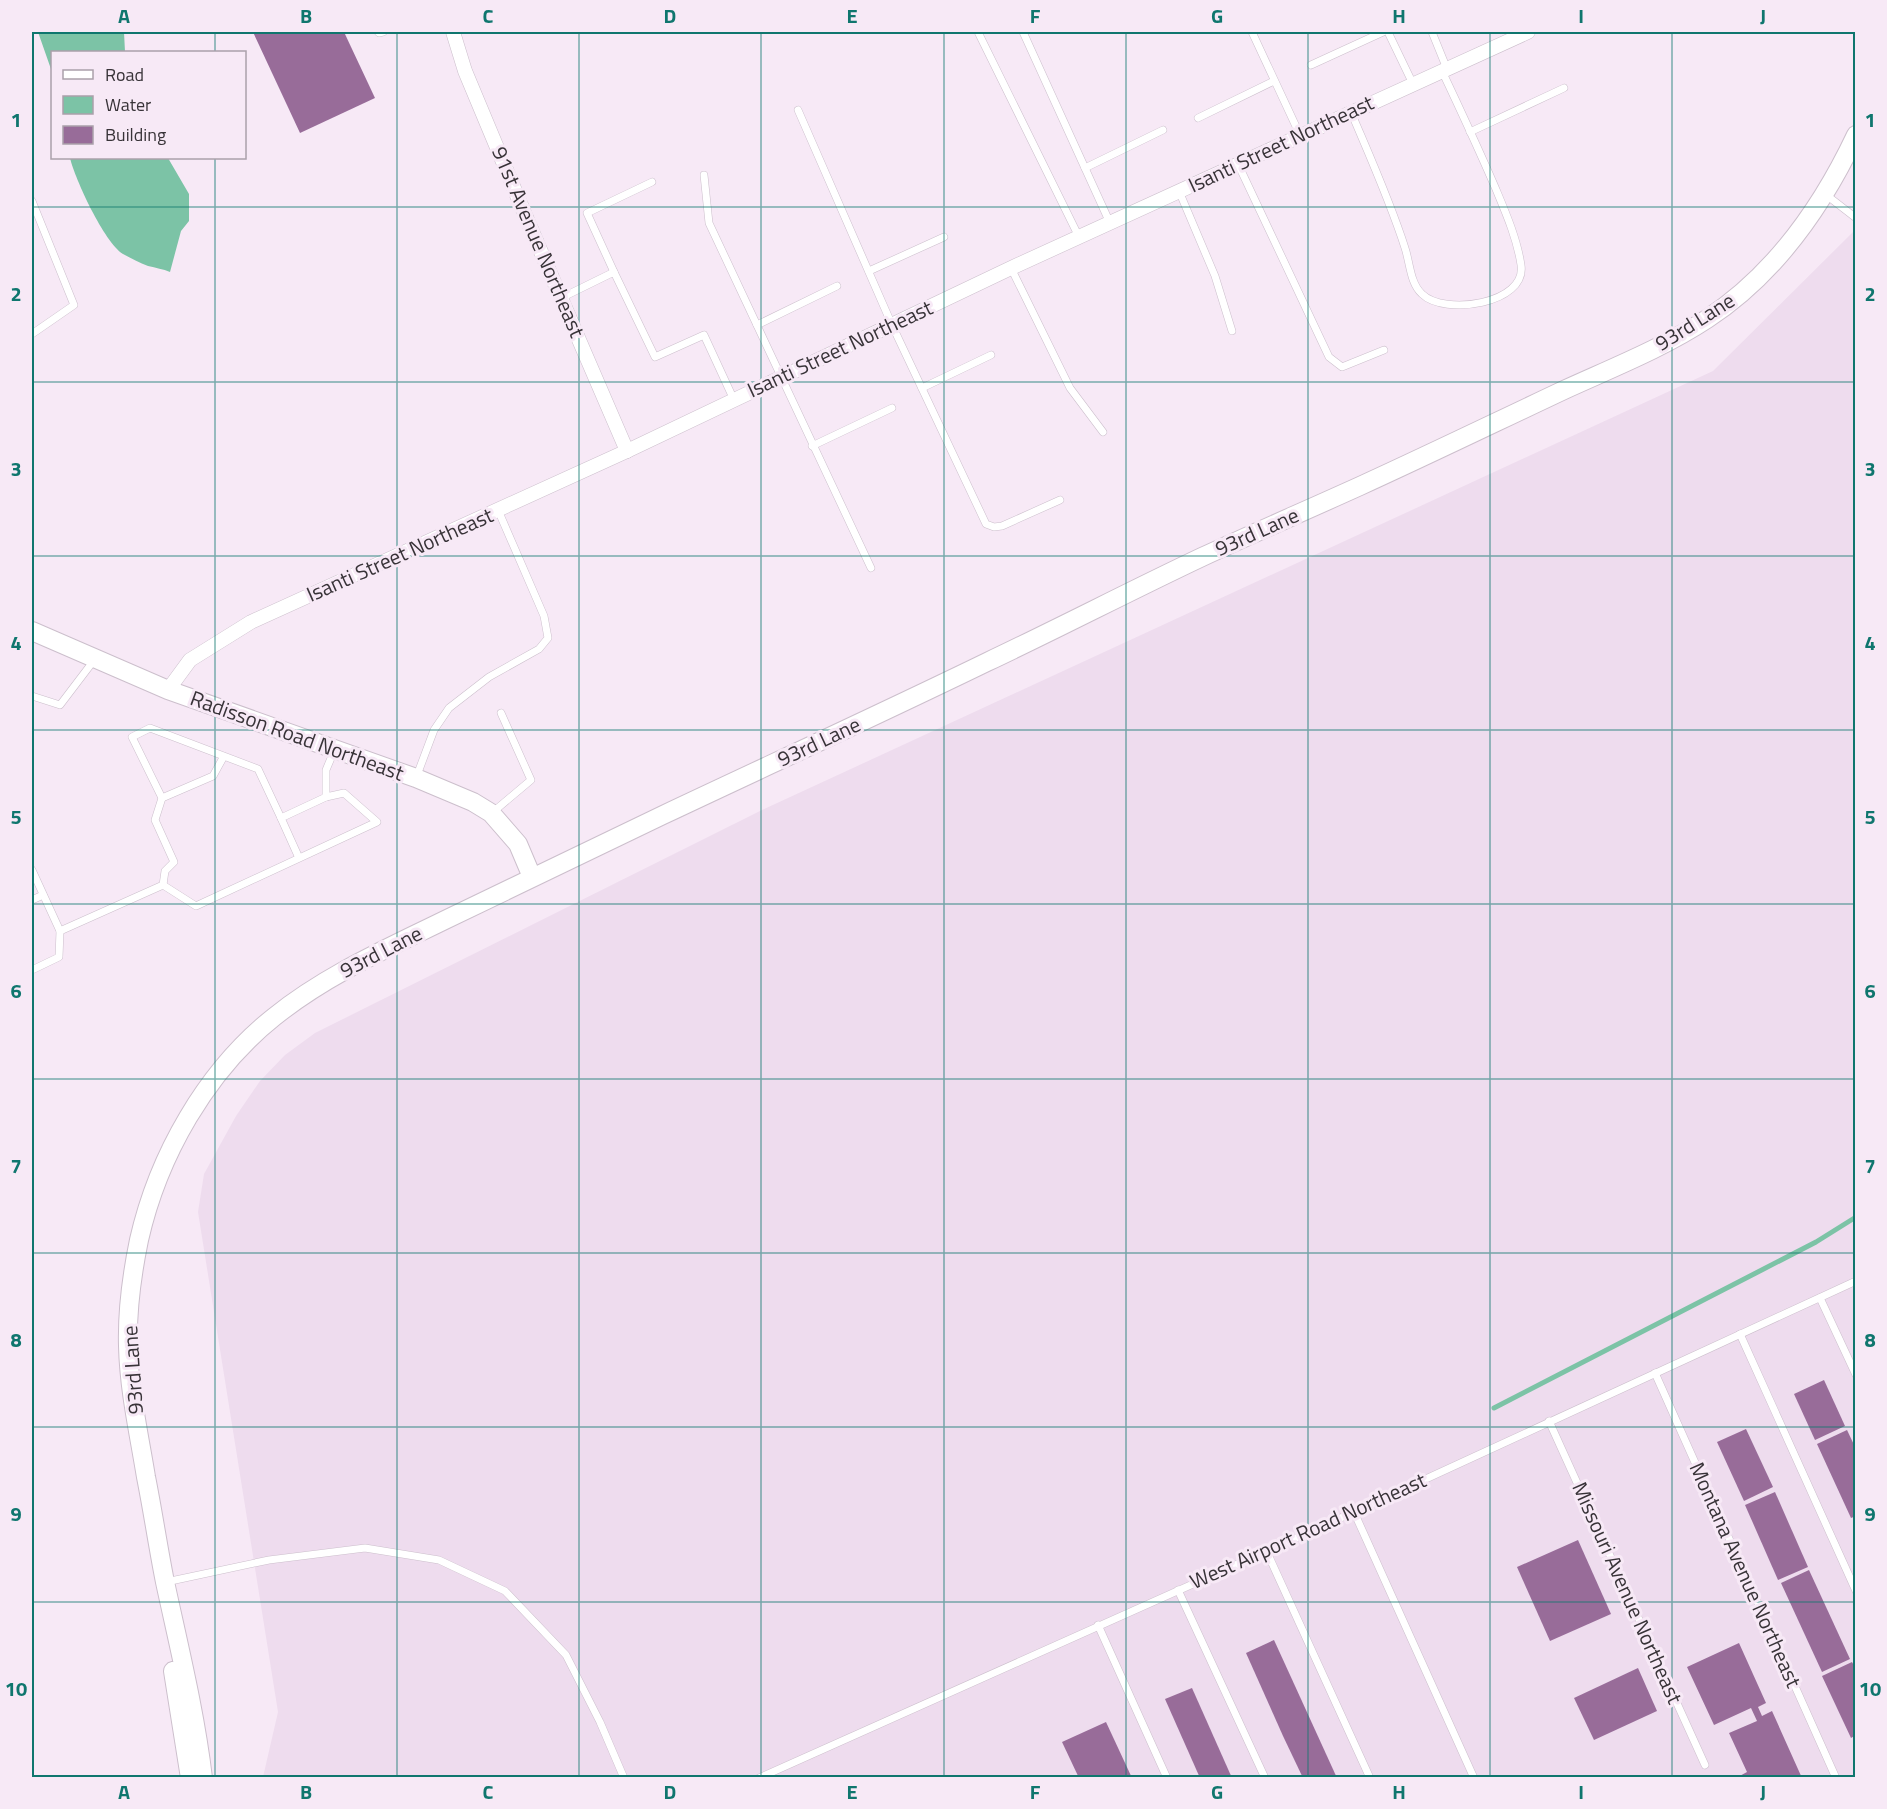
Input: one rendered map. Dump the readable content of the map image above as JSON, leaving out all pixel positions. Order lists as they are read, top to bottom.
{
  "streets": {
    "street": [
      "Isanti Street Northeast",
      "91st Avenue Northeast",
      "93rd Lane",
      "Radisson Road Northeast"
    ],
    "lane": ["West Airport Road Northeast", "Montana Avenue Northeast", "Missouri Avenue Northeast"]
  },
  "crossings": [
    ["Isanti Street Northeast", "91st Avenue Northeast"],
    ["Isanti Street Northeast", "Radisson Road Northeast"],
    ["93rd Lane", "Radisson Road Northeast"],
    ["West Airport Road Northeast", "Montana Avenue Northeast"],
    ["West Airport Road Northeast", "Missouri Avenue Northeast"]
  ],
  "legend": ["Road", "Water", "Building"],
  "grid": {
    "columns": [
      "A",
      "B",
      "C",
      "D",
      "E",
      "F",
      "G",
      "H",
      "I",
      "J"
    ],
    "rows": [
      "1",
      "2",
      "3",
      "4",
      "5",
      "6",
      "7",
      "8",
      "9",
      "10"
    ]
  }
}
